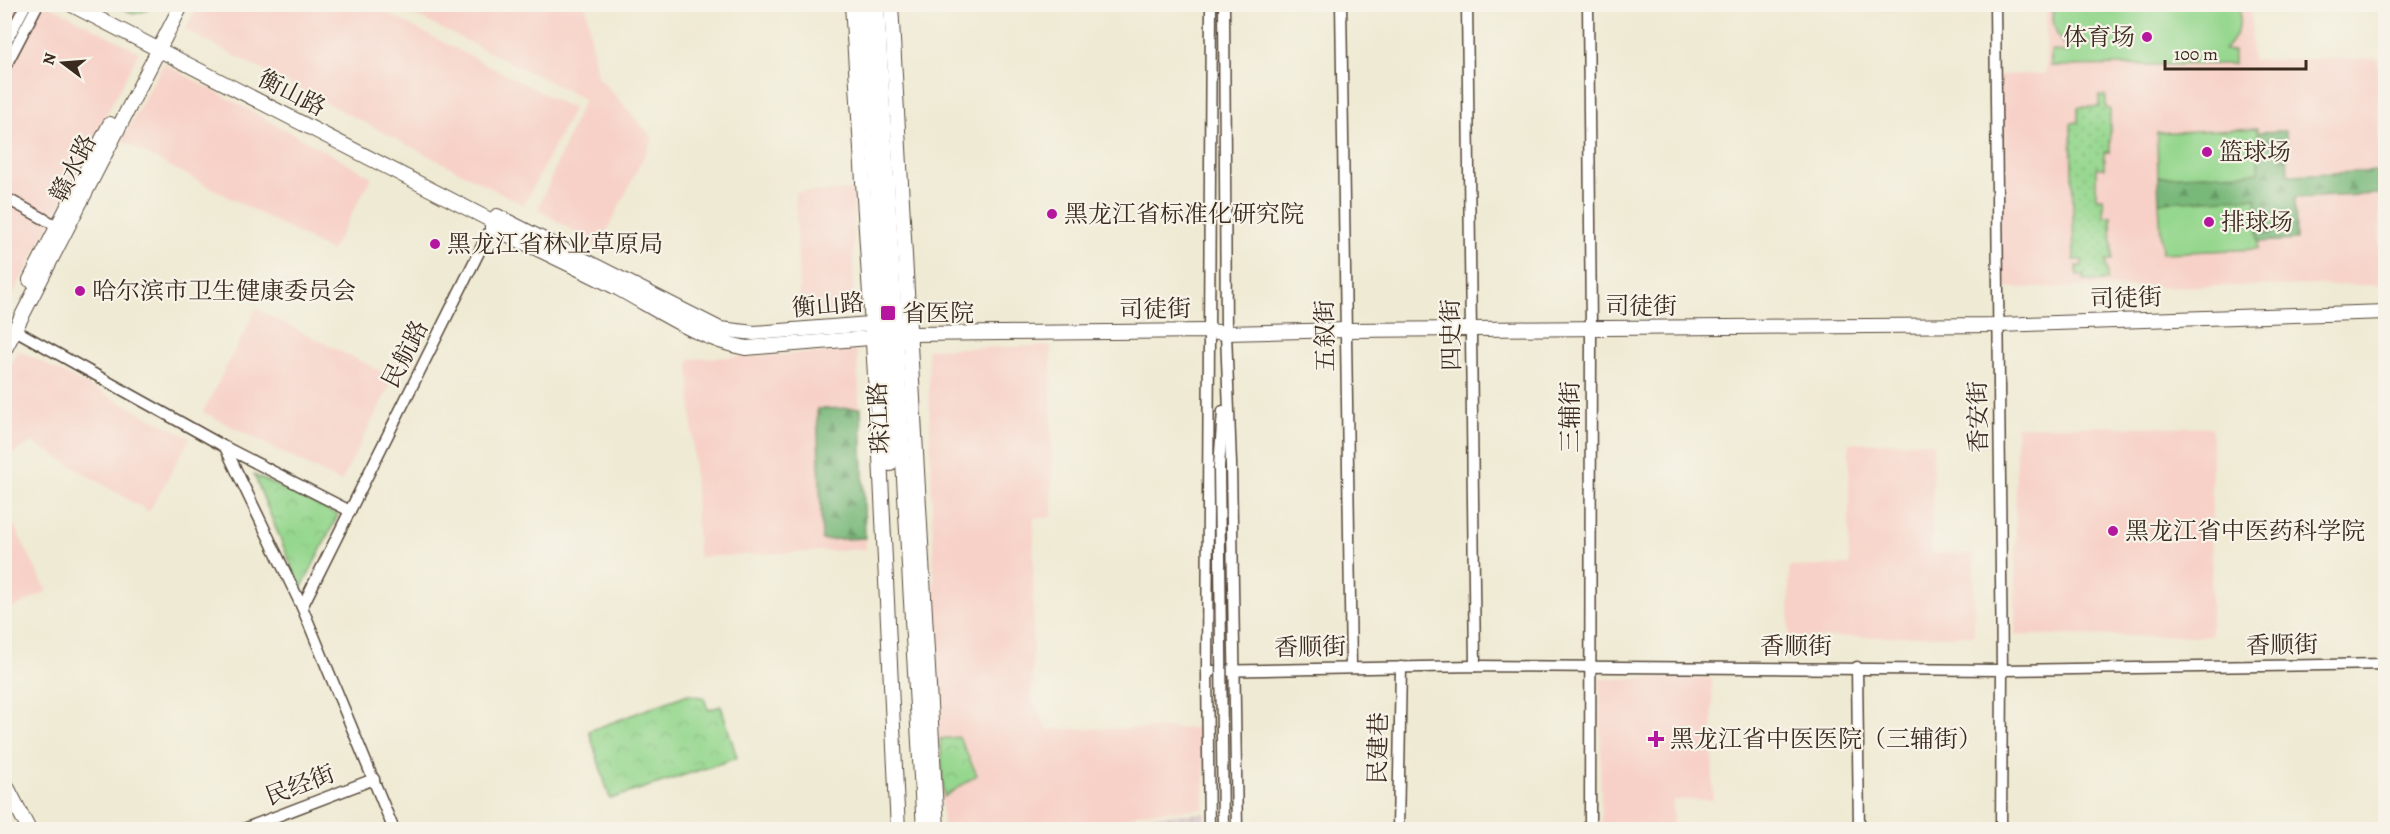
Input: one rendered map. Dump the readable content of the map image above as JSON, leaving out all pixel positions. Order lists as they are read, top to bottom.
{
  "streets": {
    "main road": [
      "衡山路",
      "赣水路",
      "司徒街",
      "珠江路"
    ],
    "street": [
      "四史街",
      "五叙街",
      "民航路",
      "三辅街",
      "香安街",
      "香顺街",
      "民建巷",
      "民经街"
    ]
  },
  "crossings": [
    ["衡山路", "赣水路"],
    ["衡山路", "司徒街"],
    ["衡山路", "民航路"],
    ["衡山路", "珠江路"],
    ["司徒街", "四史街"],
    ["司徒街", "五叙街"],
    ["司徒街", "三辅街"],
    ["司徒街", "香安街"],
    ["司徒街", "珠江路"],
    ["四史街", "香顺街"],
    ["五叙街", "香顺街"],
    ["三辅街", "香顺街"],
    ["香安街", "香顺街"],
    ["香顺街", "民建巷"]
  ],
  "places": {
    "other": [
      "体育场",
      "篮球场",
      "黑龙江省标准化研究院",
      "排球场",
      "黑龙江省林业草原局",
      "哈尔滨市卫生健康委员会",
      "黑龙江省中医药科学院"
    ],
    "transit": ["省医院"],
    "health": ["黑龙江省中医医院（三辅街）"]
  },
  "scale_bar": "100 m",
  "north": "left"
}
